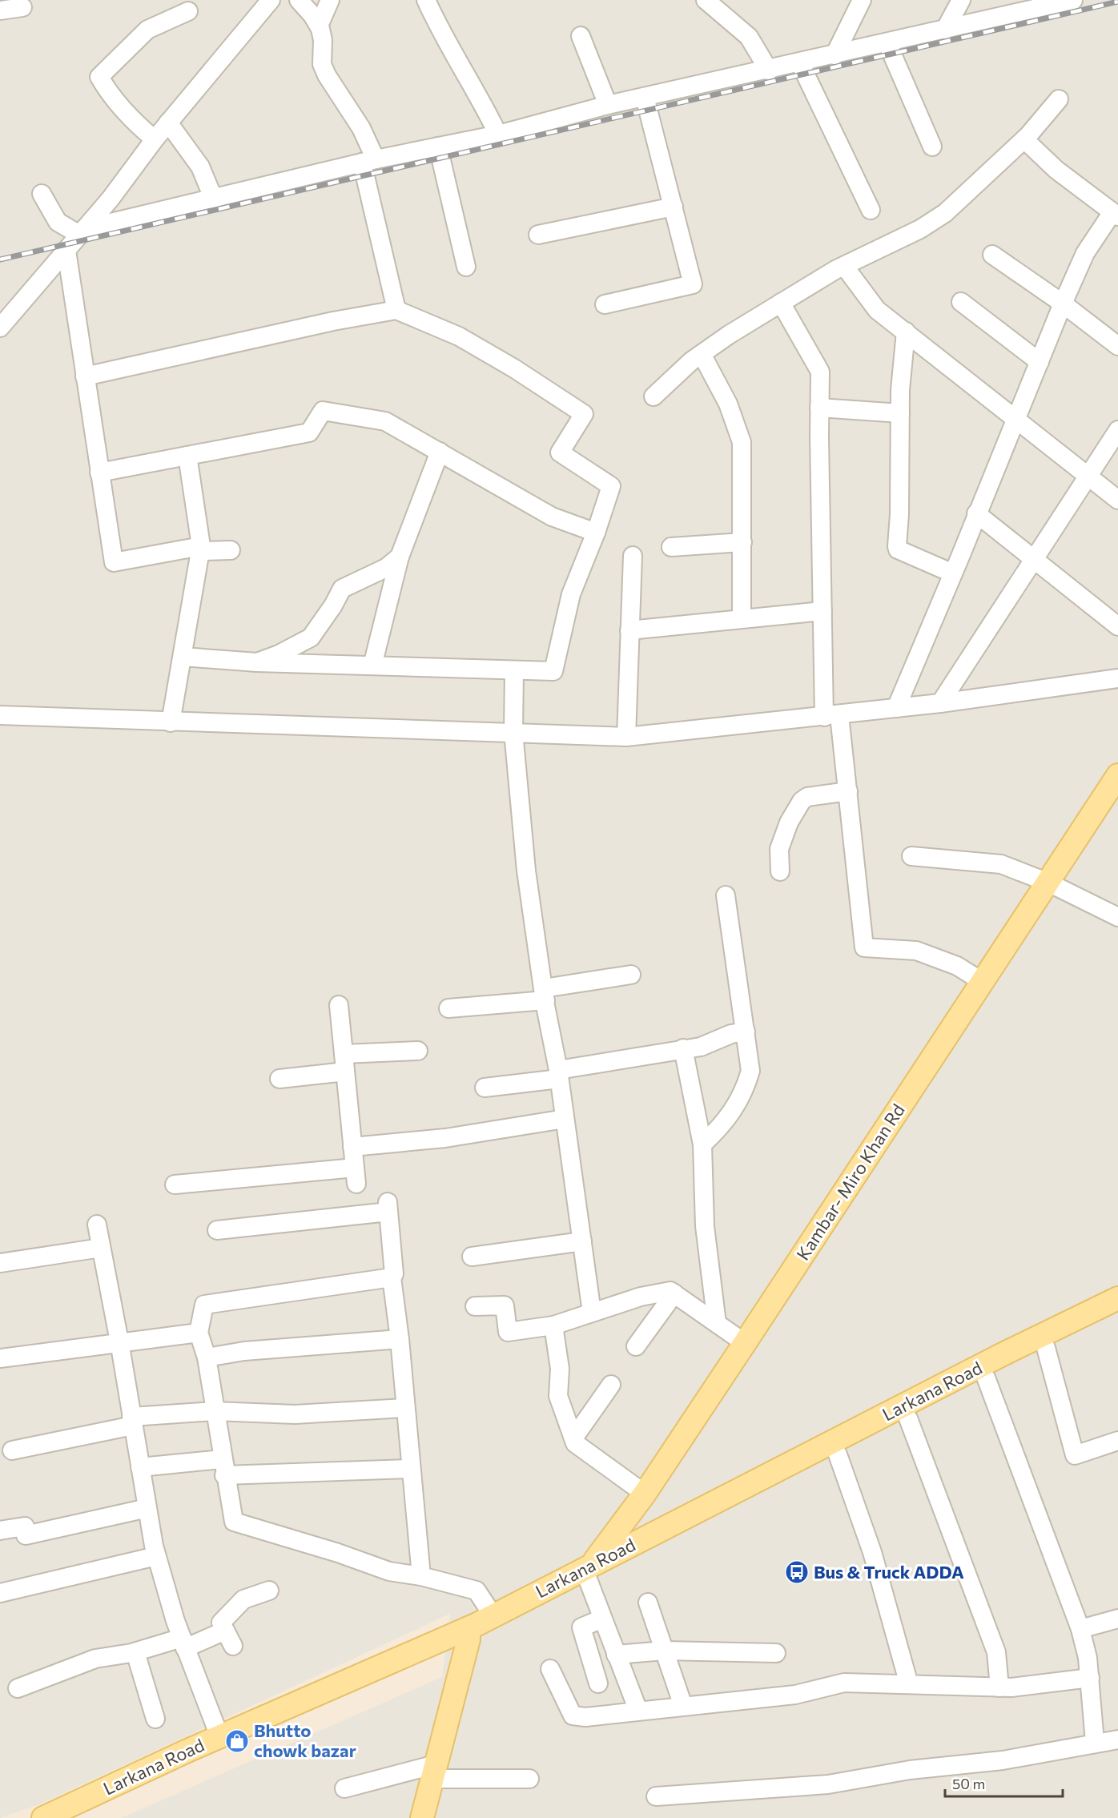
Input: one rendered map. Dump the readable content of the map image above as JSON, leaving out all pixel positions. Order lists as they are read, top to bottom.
{
  "streets": {
    "main road": ["Kambar- Miro Khan Rd", "Larkana Road"]
  },
  "crossings": [
    ["Kambar- Miro Khan Rd", "Larkana Road"]
  ],
  "places": {
    "bus stop": ["Bus & Truck ADDA"],
    "shop": ["Bhutto chowk bazar"]
  },
  "scale_bar": "50 m"
}
